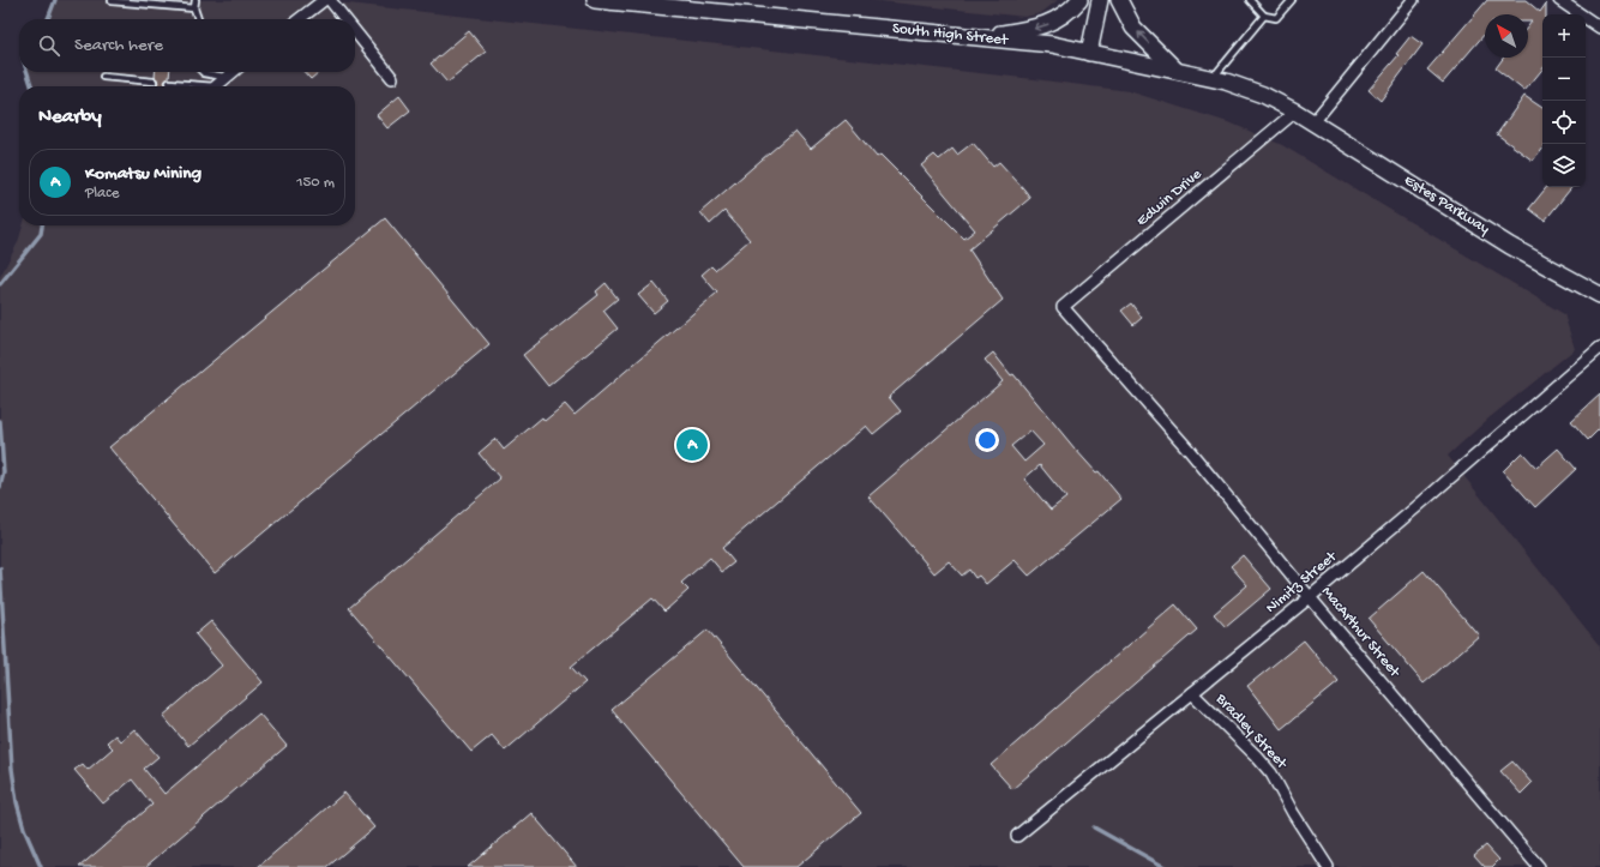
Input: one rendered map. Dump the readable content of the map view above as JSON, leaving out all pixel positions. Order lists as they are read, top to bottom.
{
  "streets": {
    "main road": ["South High Street", "Estes Parkway"],
    "street": [
      "Edwin Drive",
      "Nimitz Street",
      "MacArthur Street",
      "Bradley Street"
    ]
  },
  "crossings": [
    ["South High Street", "Edwin Drive"],
    ["South High Street", "Estes Parkway"],
    ["Edwin Drive", "Estes Parkway"],
    ["Edwin Drive", "MacArthur Street"],
    ["Nimitz Street", "MacArthur Street"],
    ["Nimitz Street", "Bradley Street"]
  ],
  "north": "top left",
  "page": {
    "map_buttons": ["+", "−"],
    "search": "Search here",
    "heading": "Nearby",
    "list": [
      {
        "mark": "A",
        "name": "Komatsu Mining",
        "note": "Place",
        "value": "150 m"
      }
    ],
    "pins": "A"
  }
}
